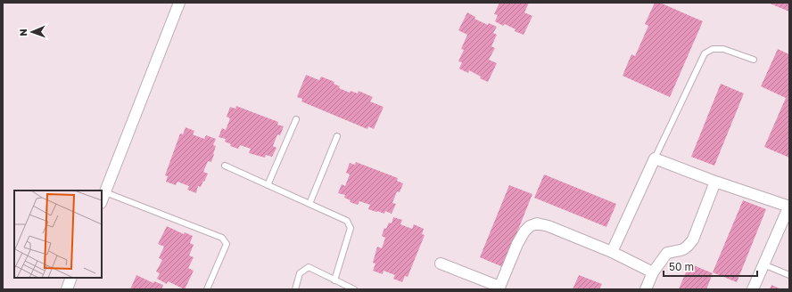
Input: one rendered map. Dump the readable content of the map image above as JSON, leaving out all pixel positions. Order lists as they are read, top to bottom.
{
  "scale_bar": "50 m",
  "north": "left"
}
